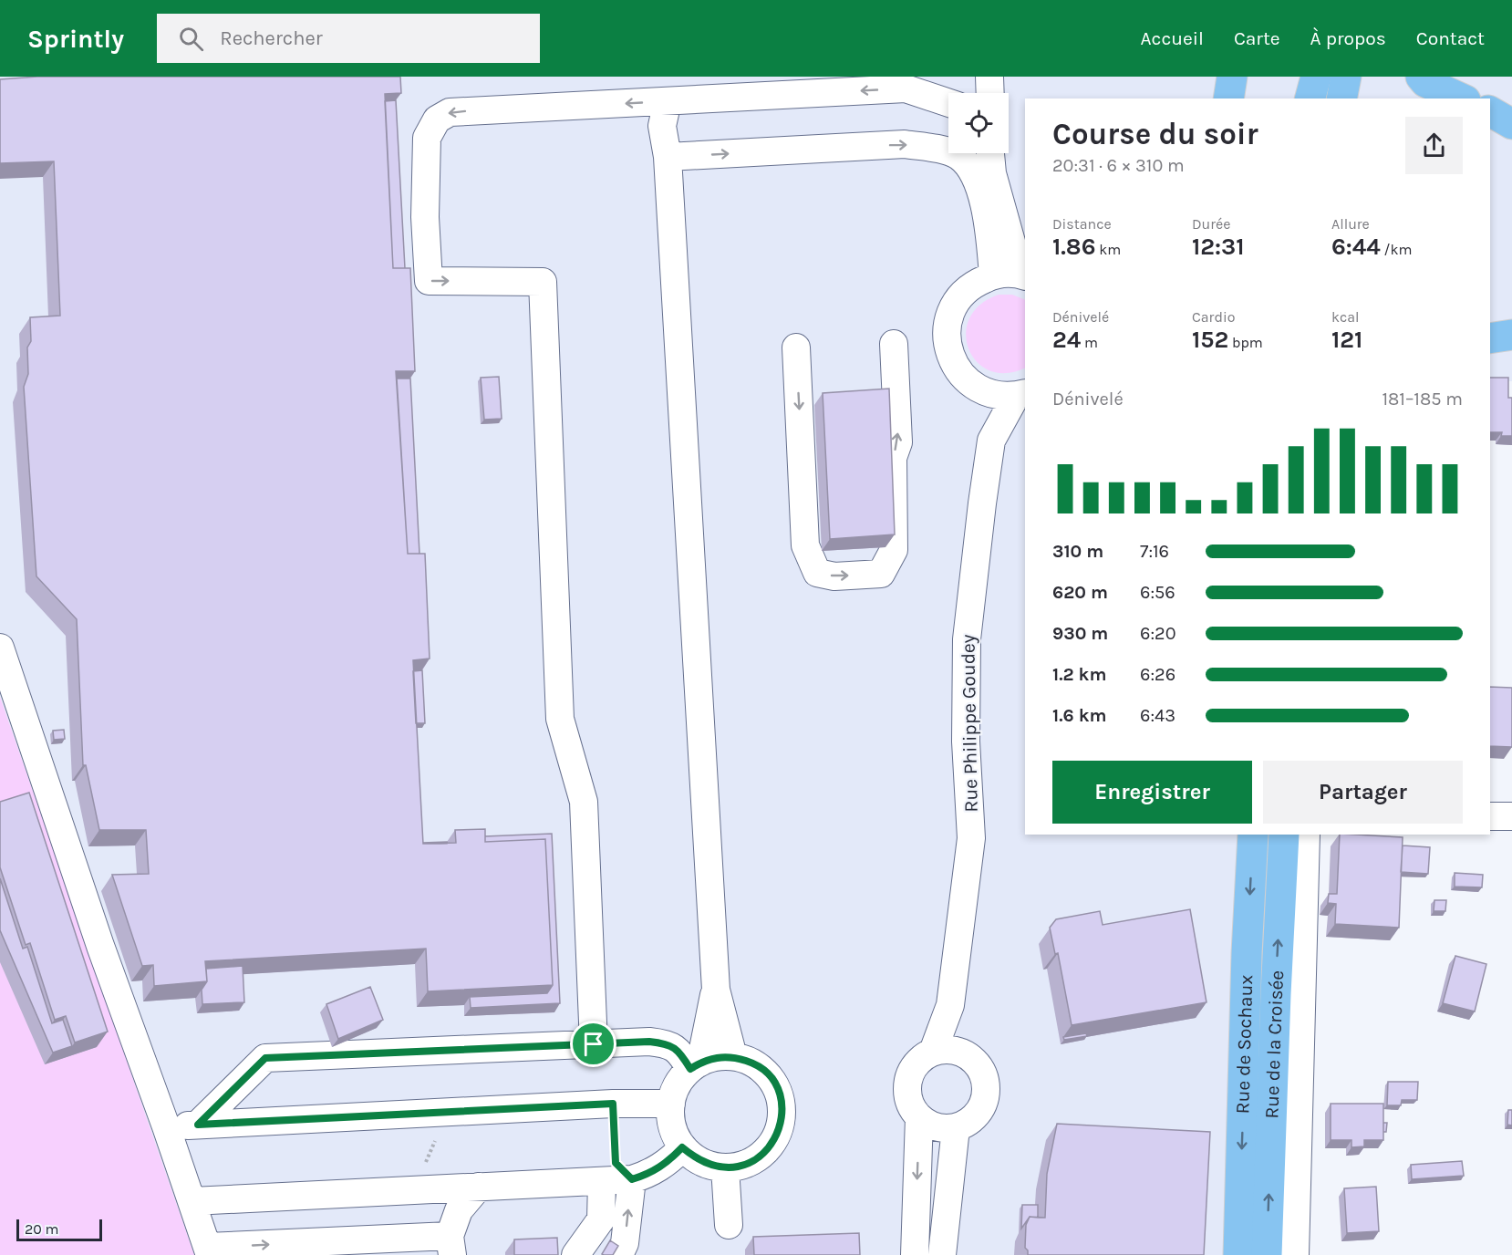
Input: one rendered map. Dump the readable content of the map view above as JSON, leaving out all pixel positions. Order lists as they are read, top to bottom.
{
  "streets": {
    "main road": ["Rue de Sochaux", "Rue de la Croisée"],
    "street": ["Rue Philippe Goudey"]
  },
  "one_way": ["Rue de Sochaux", "Rue de la Croisée"],
  "scale_bar": "20 m",
  "page": {
    "header": "Sprintly",
    "search": "Rechercher",
    "nav": [
      "Accueil",
      "Carte",
      "À propos",
      "Contact"
    ],
    "heading": ["Course du soir", "20:31 · 6 × 310 m"],
    "stats": [
      ["Distance", "1.86 km"],
      ["Durée", "12:31"],
      ["Allure", "6:44 /km"],
      ["Dénivelé", "24 m"],
      ["Cardio", "152 bpm"],
      ["kcal", "121"]
    ],
    "chart": ["Dénivelé", "181–185 m"],
    "list": [
      {
        "name": "310 m",
        "note": "7:16"
      },
      {
        "name": "620 m",
        "note": "6:56"
      },
      {
        "name": "930 m",
        "note": "6:20"
      },
      {
        "name": "1.2 km",
        "note": "6:26"
      },
      {
        "name": "1.6 km",
        "note": "6:43"
      }
    ],
    "buttons": ["Enregistrer", "Partager"],
    "scale": "20 m"
  }
}
